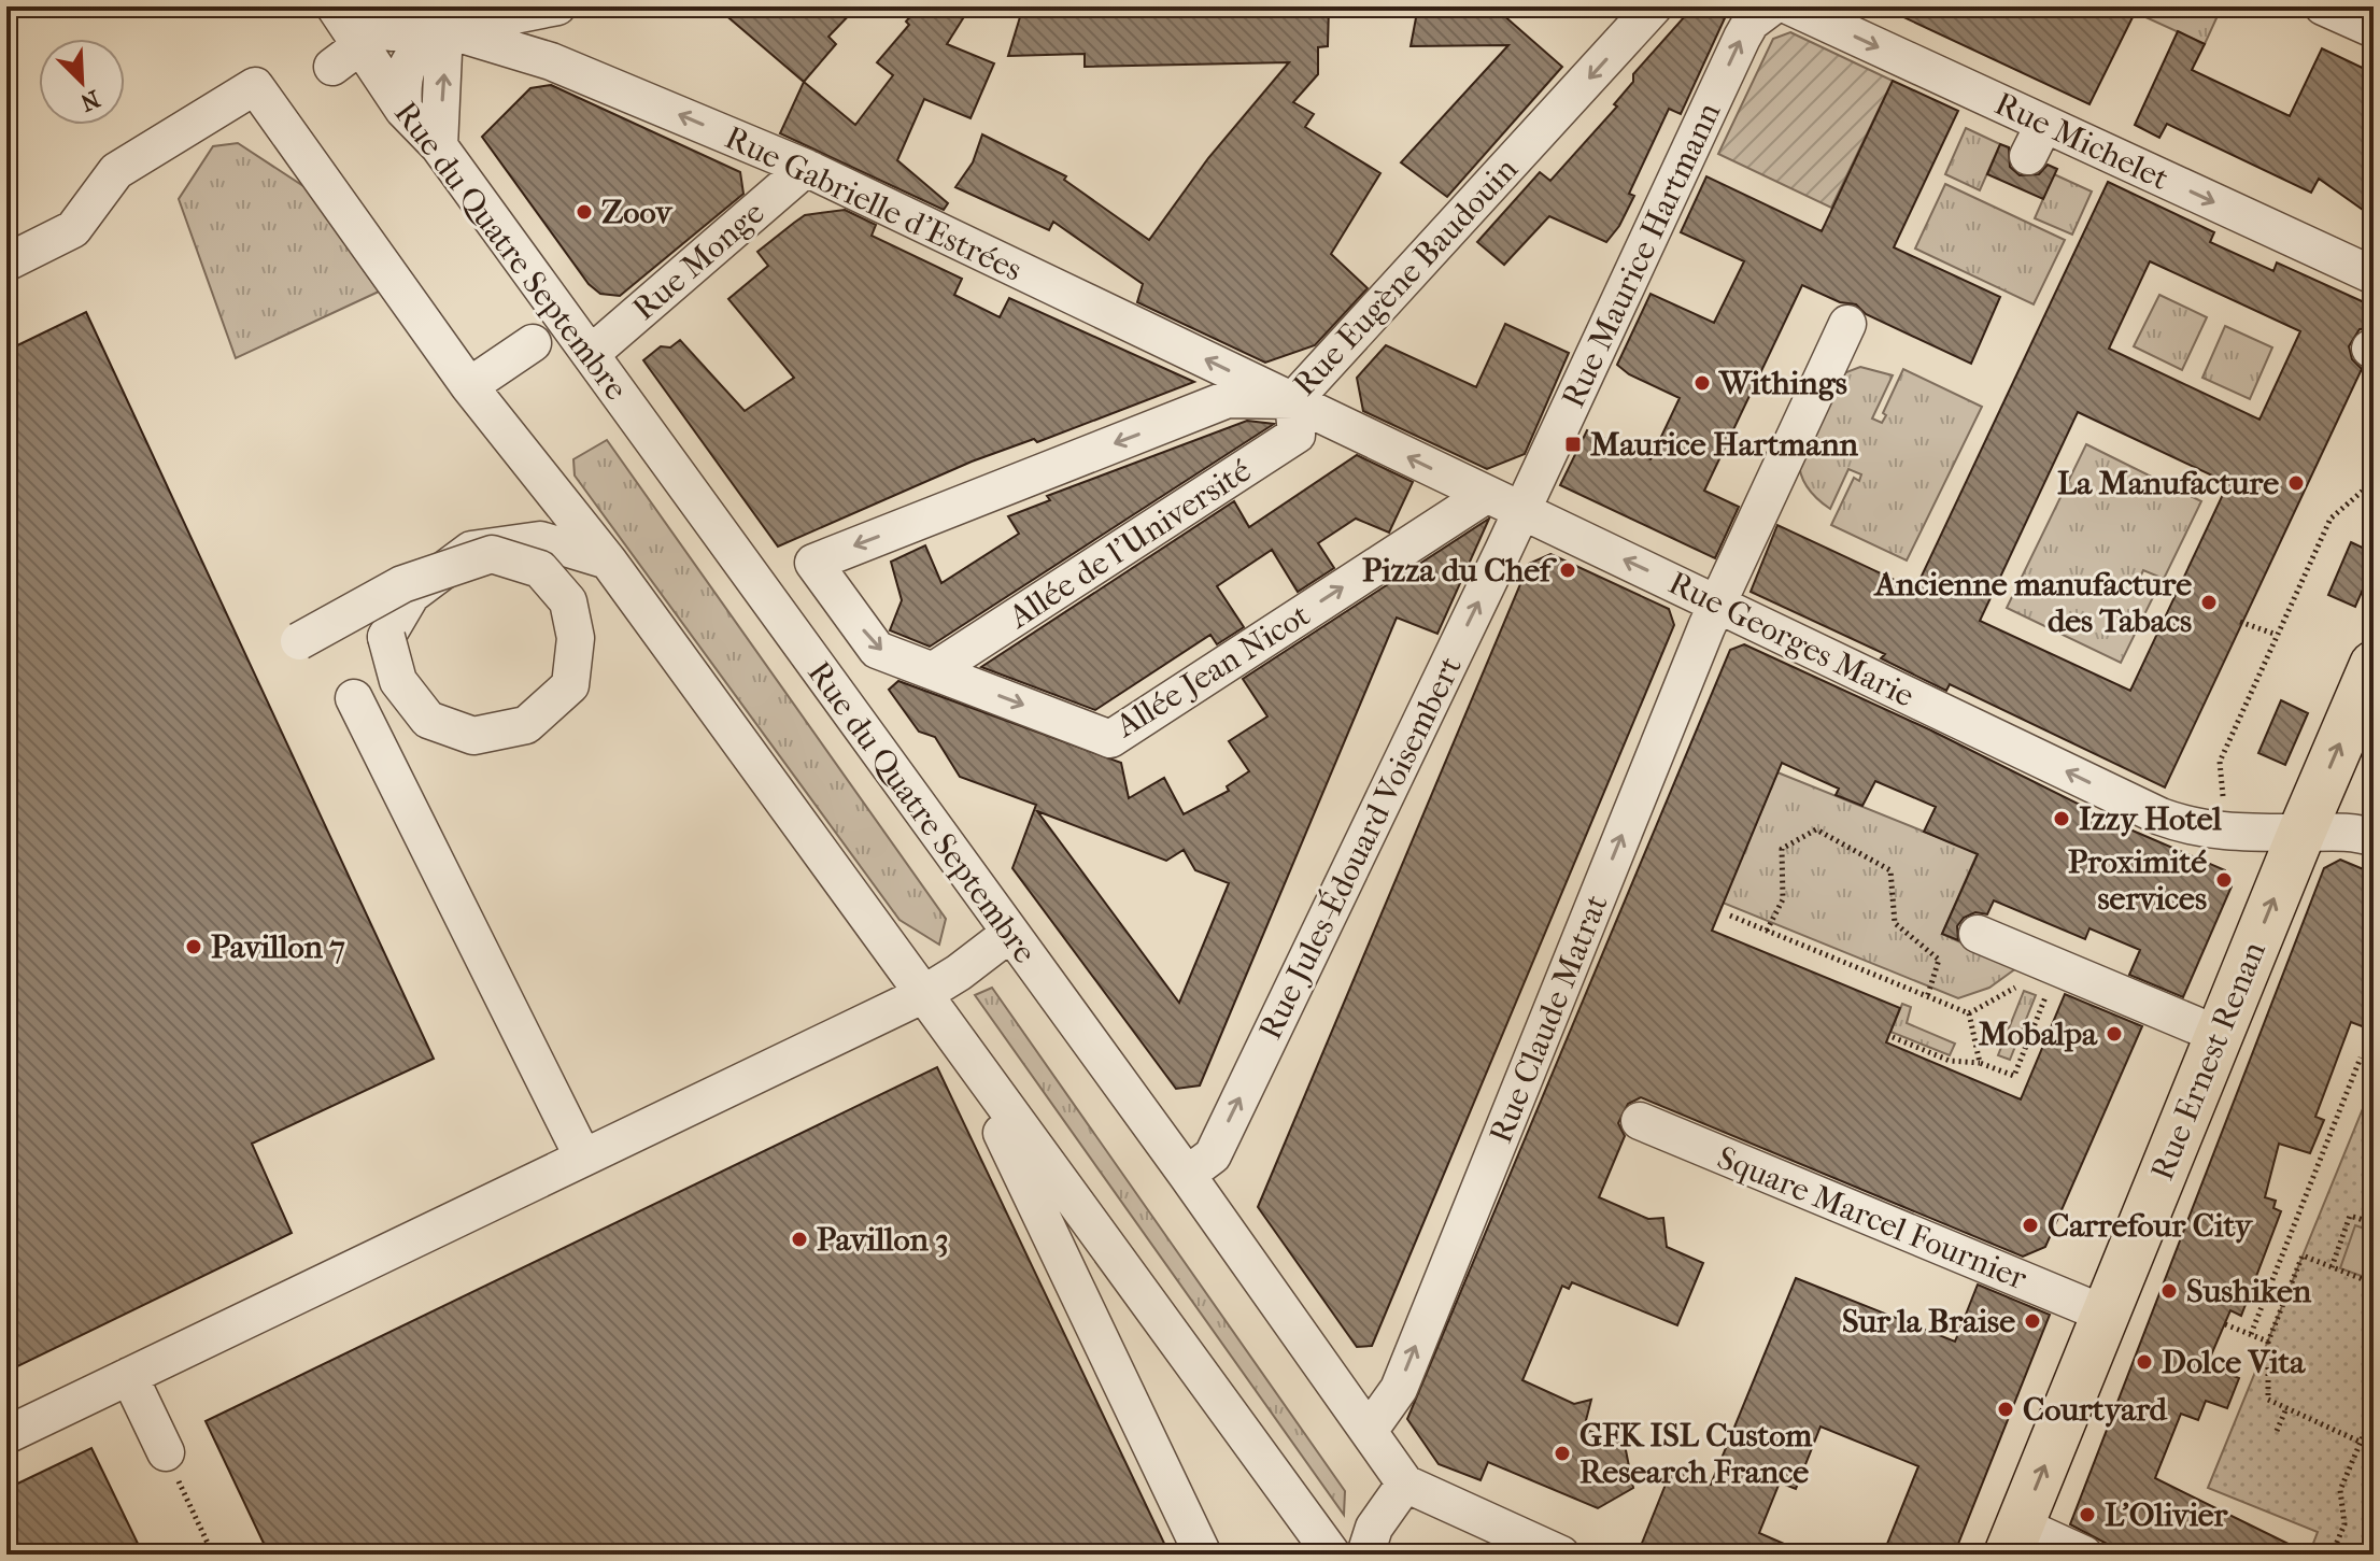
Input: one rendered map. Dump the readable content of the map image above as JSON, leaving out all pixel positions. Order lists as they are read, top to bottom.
{
  "streets": {
    "main road": ["Rue Ernest Renan"],
    "street": [
      "Rue Michelet",
      "Rue Gabrielle d'Estrées",
      "Rue du Quatre Septembre",
      "Rue Maurice Hartmann",
      "Rue Monge",
      "Rue Eugène Baudouin",
      "Allée de l'Université",
      "Rue Georges Marie",
      "Allée Jean Nicot",
      "Rue Jules-Édouard Voisembert",
      "Rue Claude Matrat",
      "Square Marcel Fournier"
    ]
  },
  "crossings": [
    ["Rue Gabrielle d'Estrées", "Rue Monge"],
    ["Rue Gabrielle d'Estrées", "Rue Eugène Baudouin"],
    ["Rue Gabrielle d'Estrées", "Allée de l'Université"],
    ["Rue Gabrielle d'Estrées", "Rue Georges Marie"],
    ["Rue du Quatre Septembre", "Rue Monge"],
    ["Rue du Quatre Septembre", "Rue Jules-Édouard Voisembert"],
    ["Rue du Quatre Septembre", "Rue Claude Matrat"],
    ["Rue Maurice Hartmann", "Rue Georges Marie"],
    ["Rue Maurice Hartmann", "Rue Jules-Édouard Voisembert"],
    ["Rue Eugène Baudouin", "Allée de l'Université"],
    ["Rue Eugène Baudouin", "Rue Georges Marie"],
    ["Rue Eugène Baudouin", "Allée Jean Nicot"],
    ["Allée de l'Université", "Rue Georges Marie"],
    ["Allée de l'Université", "Allée Jean Nicot"],
    ["Rue Georges Marie", "Allée Jean Nicot"],
    ["Rue Georges Marie", "Rue Jules-Édouard Voisembert"],
    ["Rue Georges Marie", "Rue Claude Matrat"],
    ["Rue Georges Marie", "Rue Ernest Renan"],
    ["Rue Ernest Renan", "Square Marcel Fournier"]
  ],
  "one_way": [
    "Rue Michelet",
    "Rue Gabrielle d'Estrées",
    "Rue Maurice Hartmann",
    "Rue Eugène Baudouin",
    "Rue Georges Marie",
    "Allée Jean Nicot",
    "Rue Jules-Édouard Voisembert",
    "Rue Claude Matrat",
    "Rue Ernest Renan"
  ],
  "places": {
    "other": [
      "Zoov",
      "Withings",
      "La Manufacture",
      "Pizza du Chef",
      "Ancienne manufacture des Tabacs",
      "Izzy Hotel",
      "Proximité services",
      "Pavillon 7",
      "Mobalpa",
      "Carrefour City",
      "Pavillon 3",
      "Sushiken",
      "Sur la Braise",
      "Dolce Vita",
      "Courtyard",
      "GFK ISL Custom Research France",
      "L'Olivier"
    ],
    "transit": ["Maurice Hartmann"]
  },
  "north": "bottom right"
}
